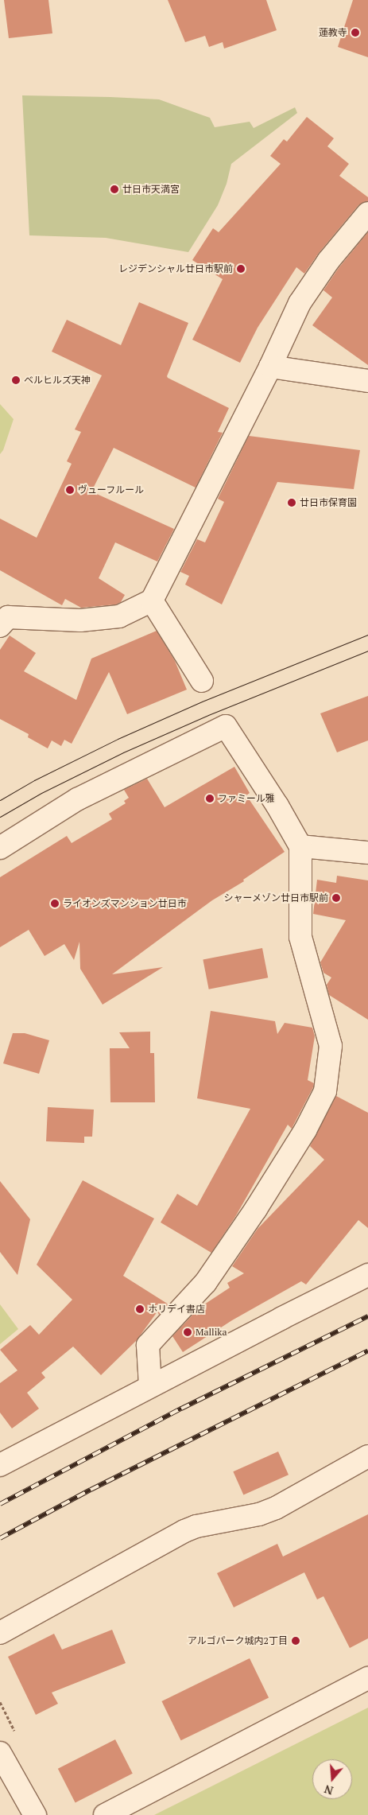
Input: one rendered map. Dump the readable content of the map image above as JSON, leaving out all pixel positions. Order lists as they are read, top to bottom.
{
  "places": [
    "蓮教寺",
    "廿日市天満宮",
    "レジデンシャル廿日市駅前",
    "ベルヒルズ天神",
    "ヴューフルール",
    "廿日市保育園",
    "ファミール雅",
    "シャーメゾン廿日市駅前",
    "ライオンズマンション廿日市",
    "ホリデイ書店",
    "Mallika",
    "アルゴパーク城内2丁目"
  ],
  "north": "bottom"
}
